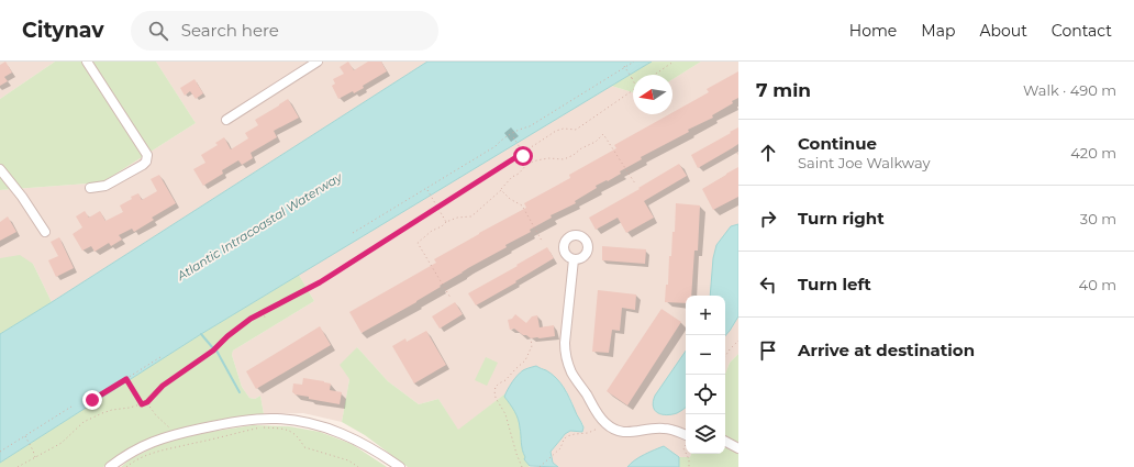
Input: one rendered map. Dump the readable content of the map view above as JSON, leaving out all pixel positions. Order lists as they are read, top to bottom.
{
  "water": ["Atlantic Intracoastal Waterway"],
  "north": "left",
  "page": {
    "header": "Citynav",
    "search": "Search here",
    "nav": [
      "Home",
      "Map",
      "About",
      "Contact"
    ],
    "heading": ["7 min", "Walk · 490 m"],
    "list": [
      ["Continue", "Saint Joe Walkway", "420 m"],
      ["Turn right", "30 m"],
      ["Turn left", "40 m"],
      "Arrive at destination"
    ],
    "map_buttons": ["+", "−"]
  }
}
